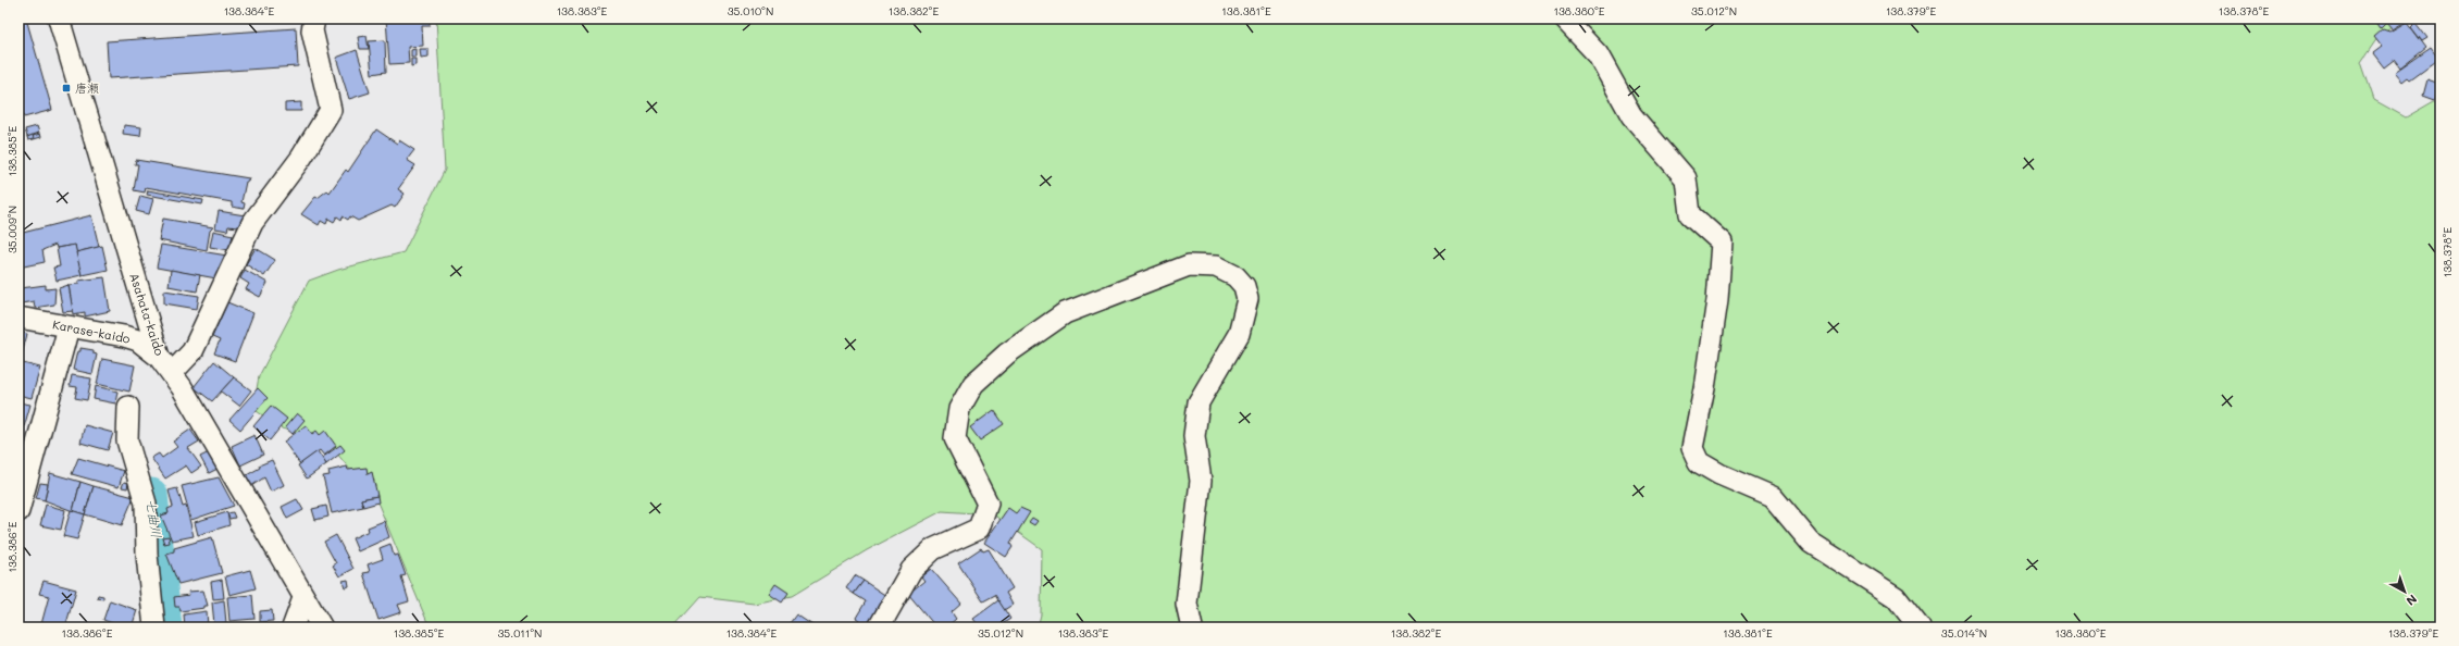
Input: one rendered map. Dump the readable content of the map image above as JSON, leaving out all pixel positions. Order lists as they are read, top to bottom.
{
  "streets": {
    "street": ["Asahata-kaido", "Karase-kaido"]
  },
  "crossings": [
    ["Asahata-kaido", "Karase-kaido"]
  ],
  "water": ["七曲川"],
  "places": {
    "transit": ["唐瀬"]
  },
  "north": "bottom right",
  "coordinates": [
    "138.384°E",
    "138.383°E",
    "35.010°N",
    "138.382°E",
    "138.381°E",
    "138.380°E",
    "35.012°N",
    "138.379°E",
    "138.378°E",
    "138.385°E",
    "35.009°N",
    "138.386°E",
    "35.011°N",
    "35.014°N"
  ]
}
